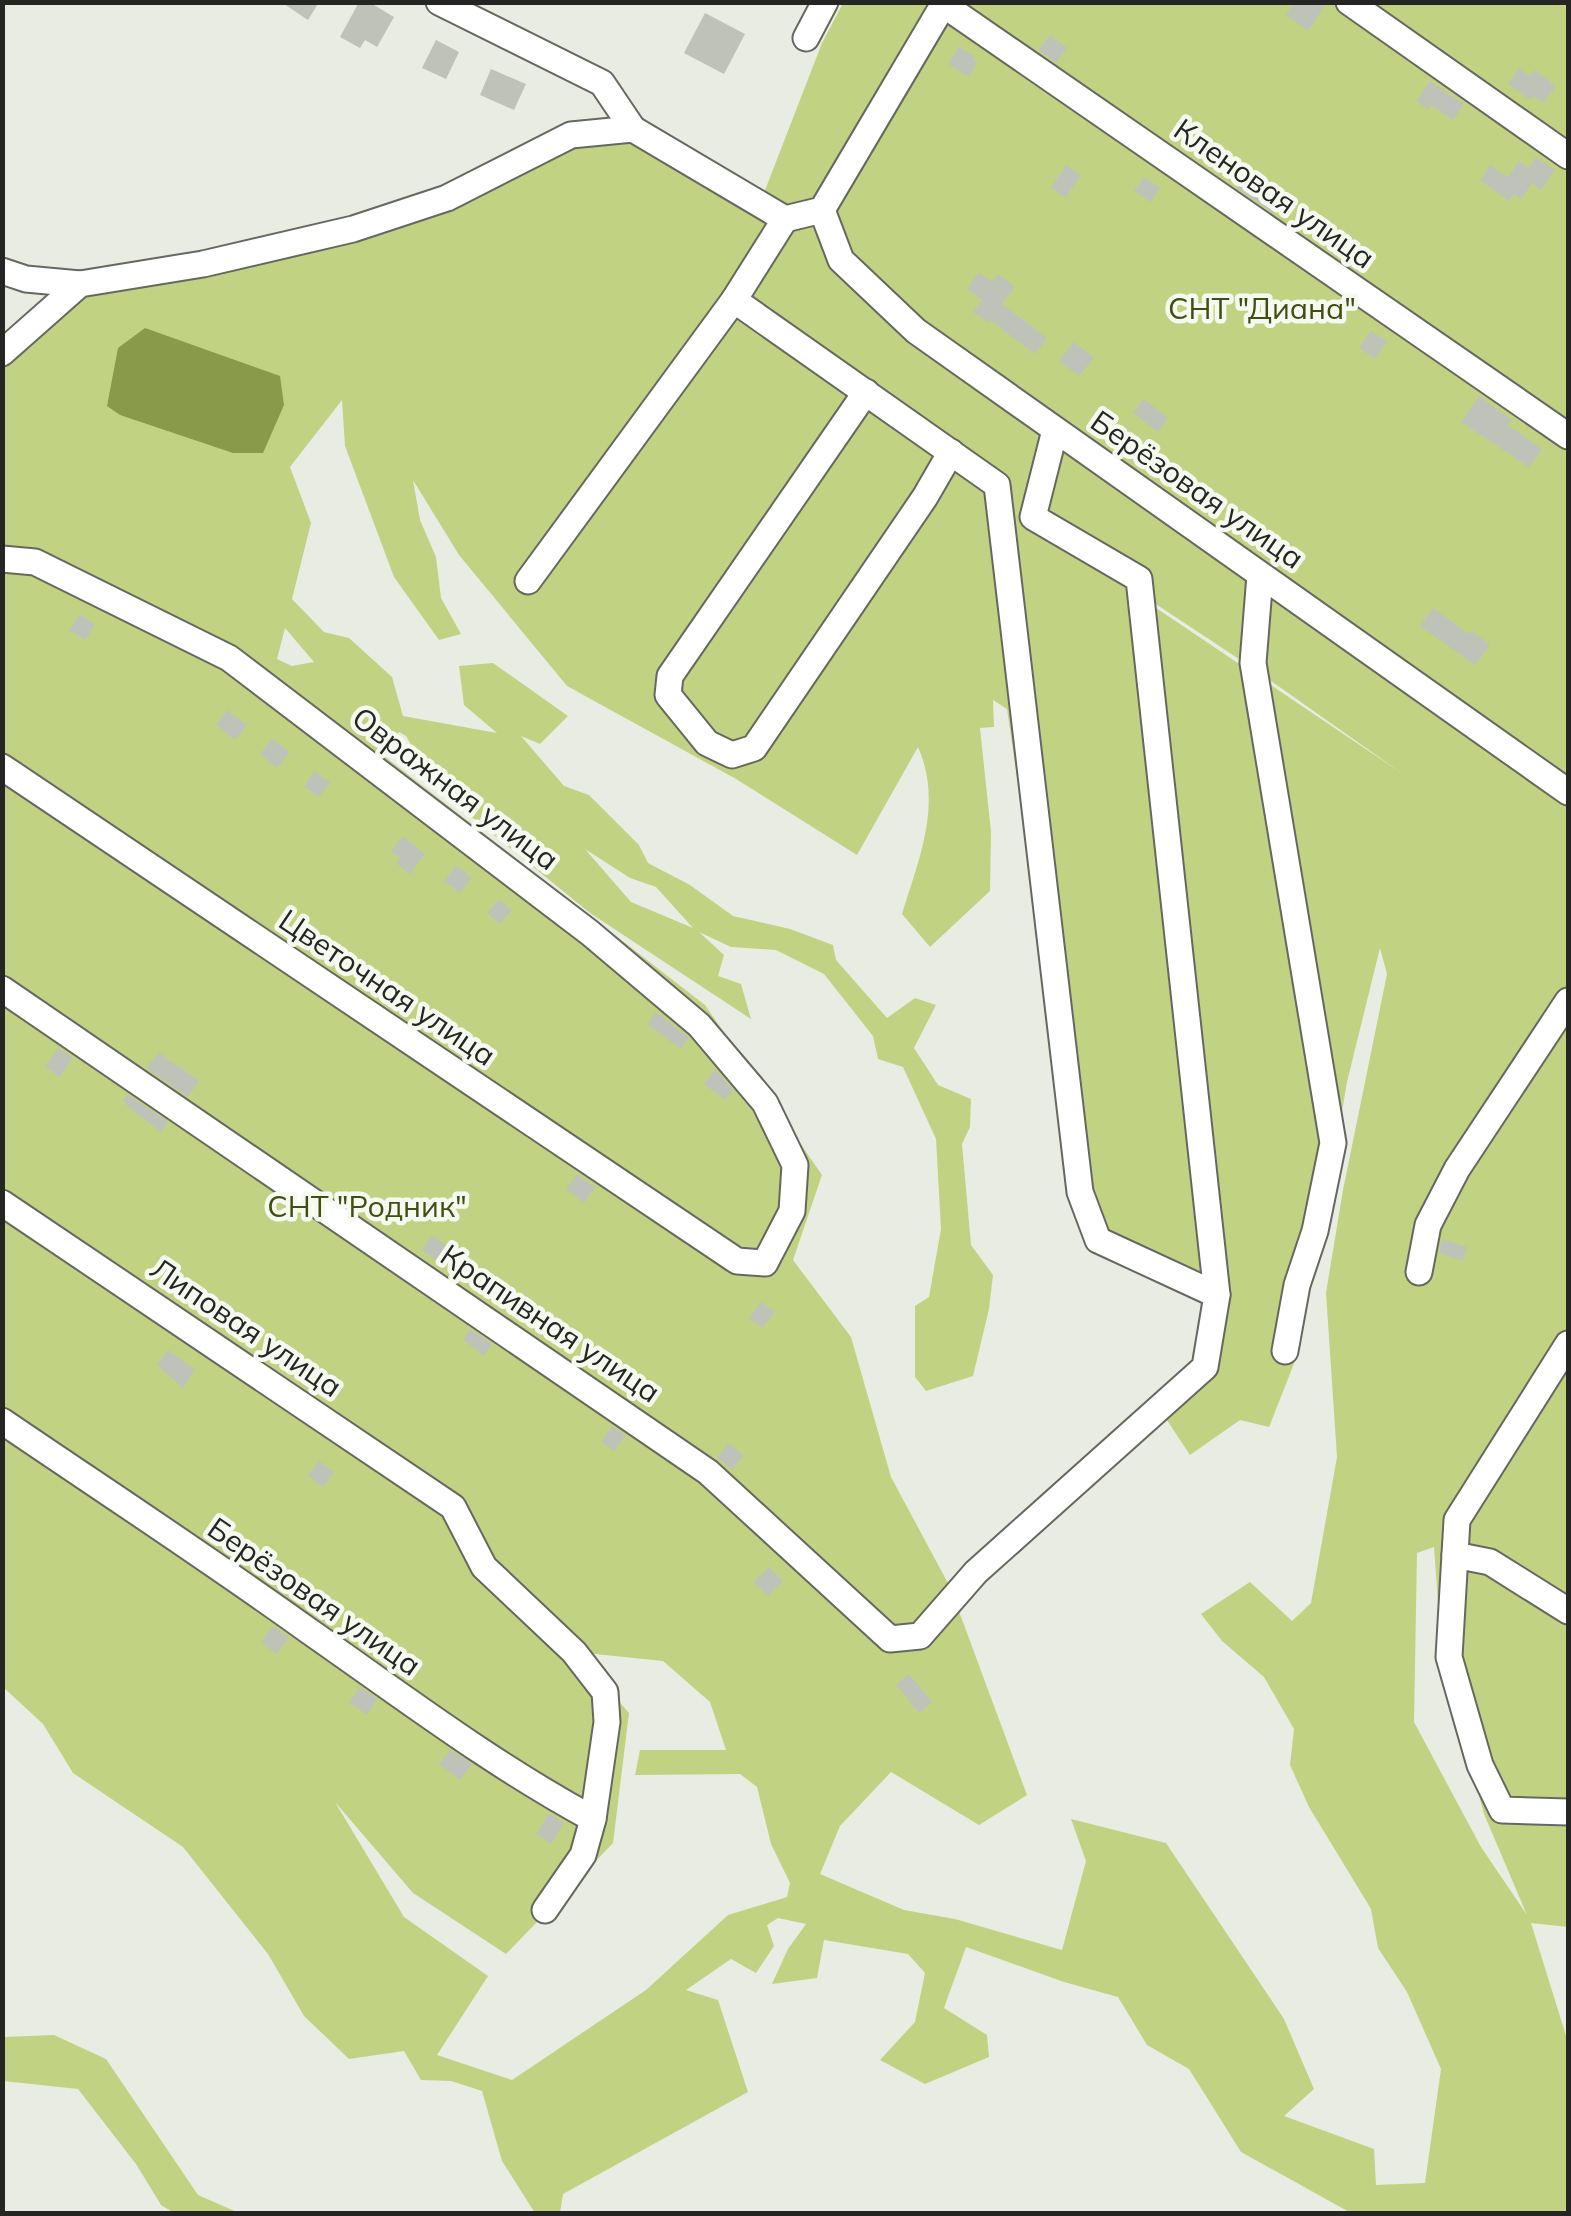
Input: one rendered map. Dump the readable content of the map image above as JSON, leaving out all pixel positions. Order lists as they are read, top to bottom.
{
  "streets": {
    "street": [
      "Кленовая улица",
      "Берёзовая улица",
      "Овражная улица",
      "Цветочная улица",
      "Крапивная улица",
      "Липовая улица"
    ]
  },
  "crossings": [
    ["Берёзовая улица", "Липовая улица"],
    ["Овражная улица", "Цветочная улица"]
  ],
  "parks": ["СНТ \"Диана\"", "СНТ \"Родник\""]
}
